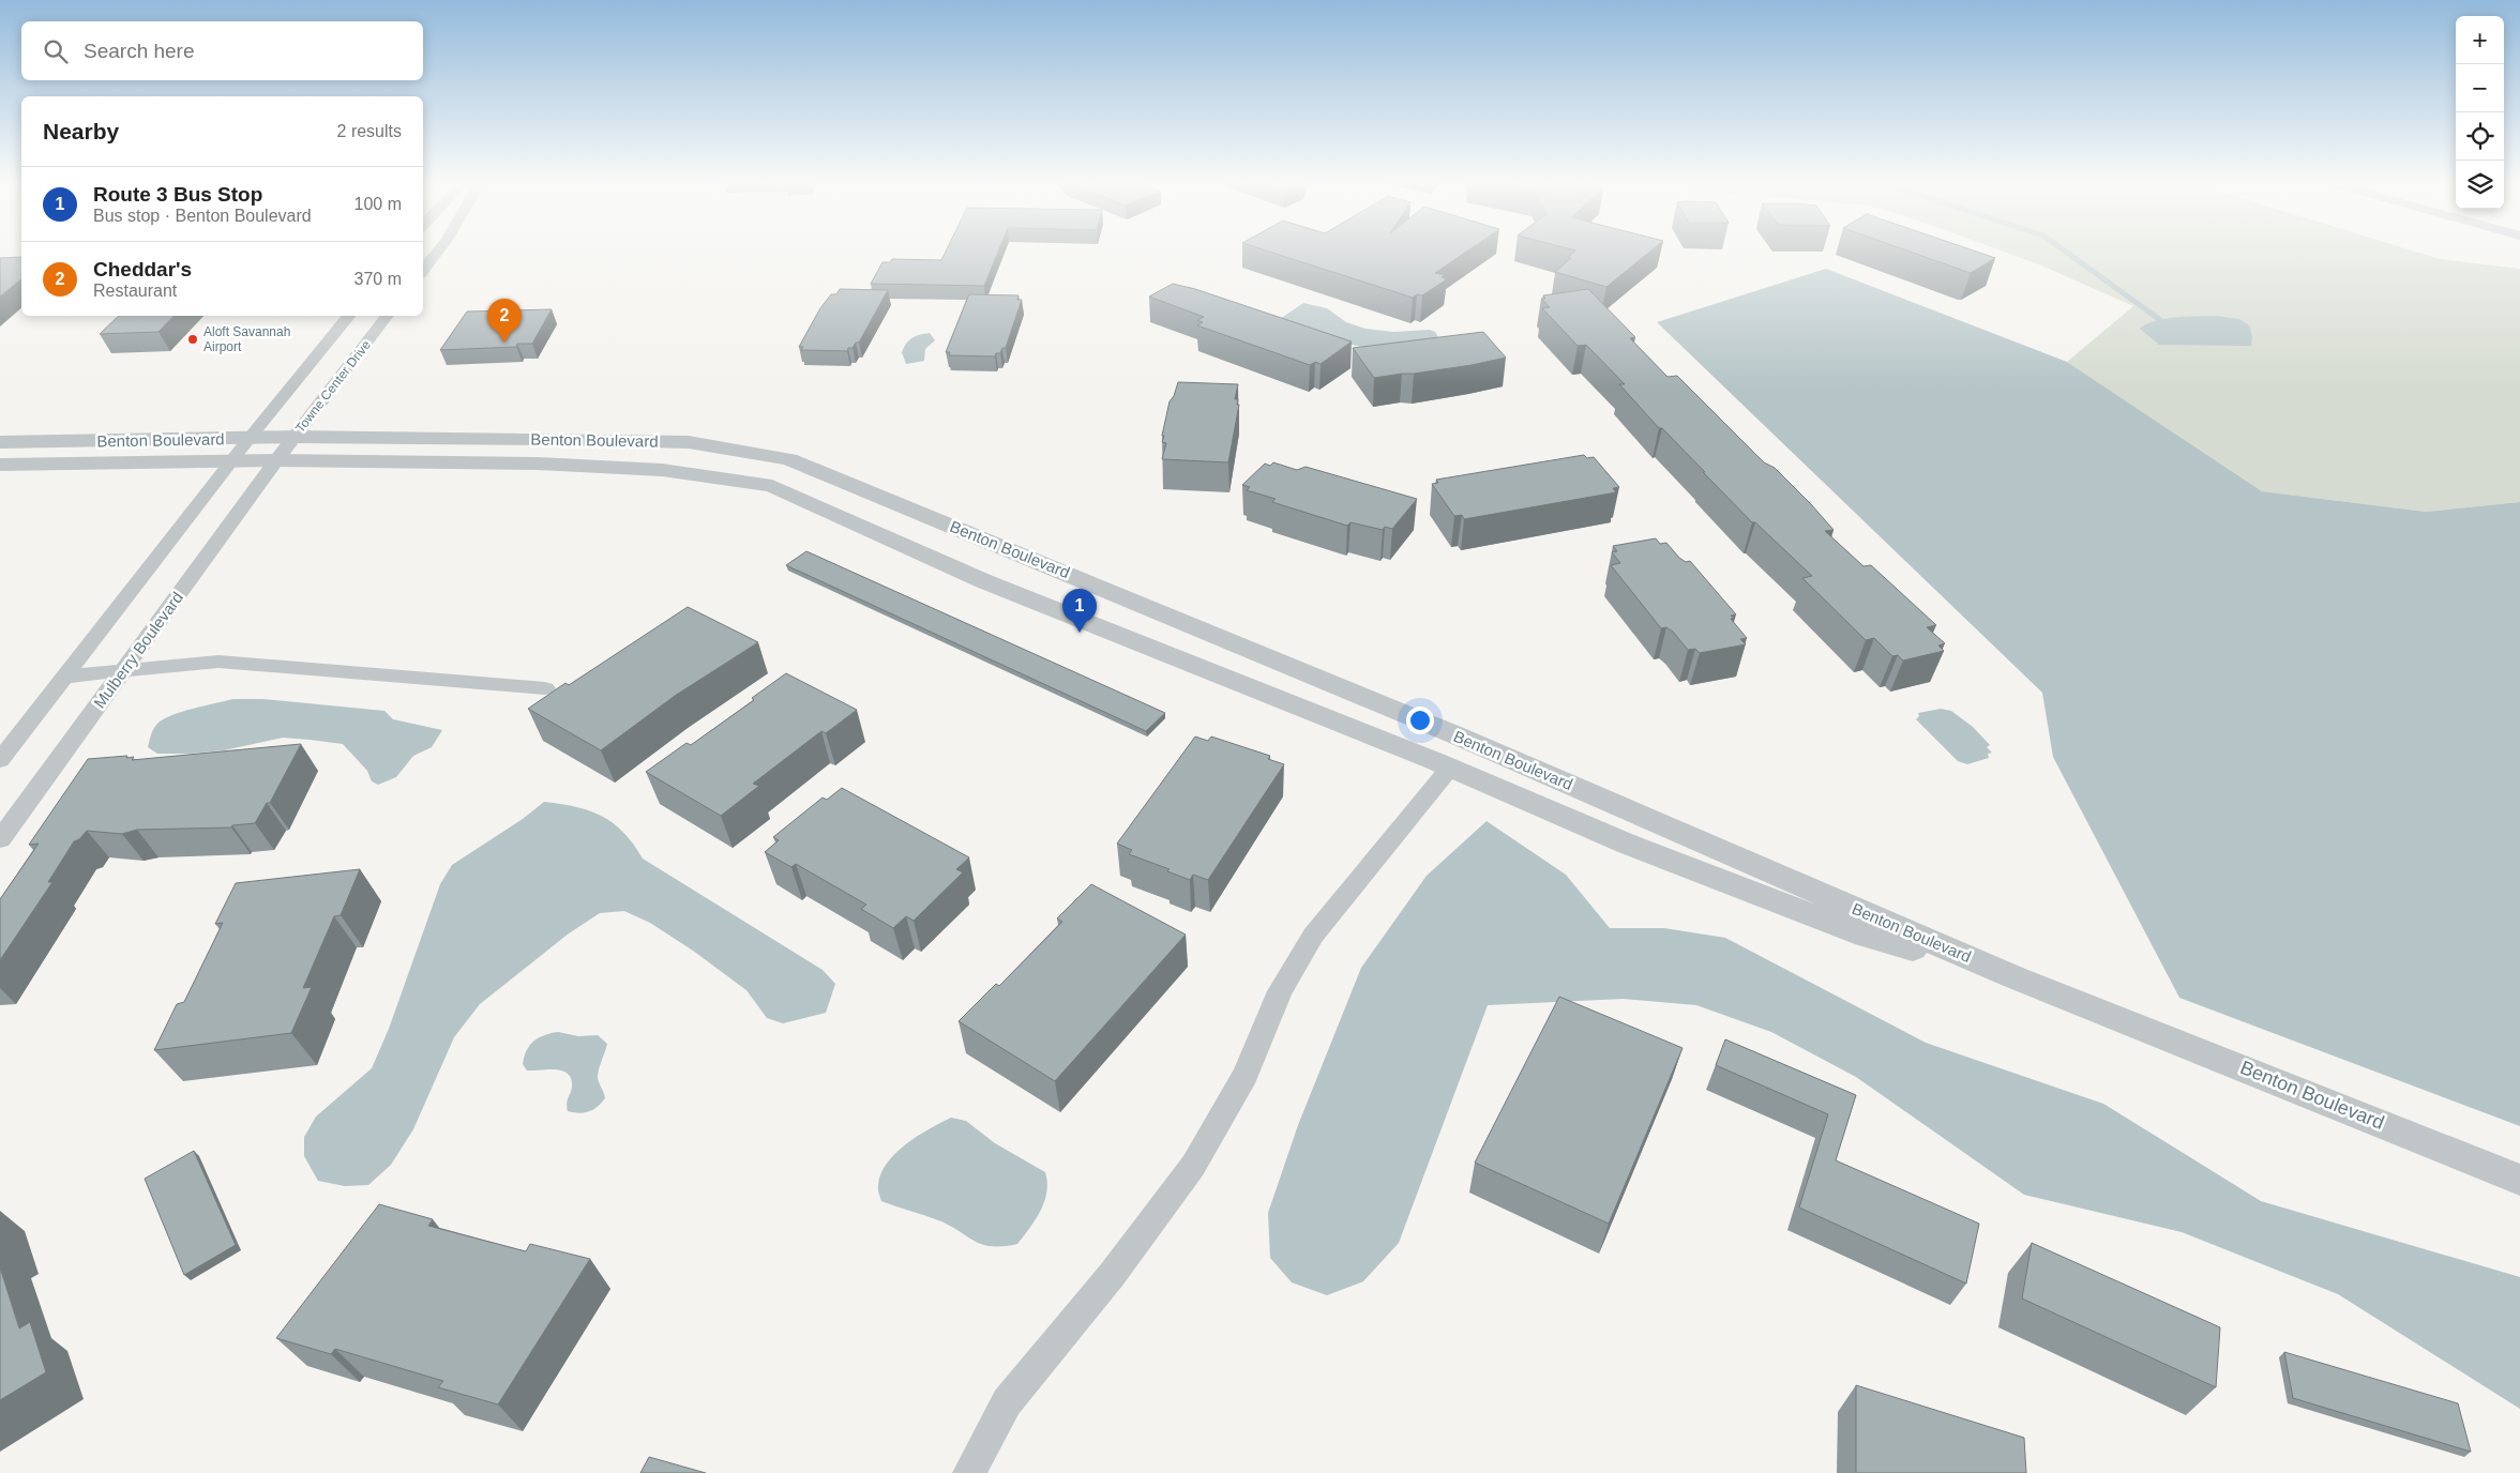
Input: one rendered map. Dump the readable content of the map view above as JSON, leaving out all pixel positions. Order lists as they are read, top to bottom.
{
  "streets": {
    "street": ["Towne Center Drive", "Benton Boulevard", "Mulberry Boulevard"]
  },
  "crossings": [
    ["Towne Center Drive", "Benton Boulevard"],
    ["Towne Center Drive", "Mulberry Boulevard"],
    ["Benton Boulevard", "Mulberry Boulevard"]
  ],
  "places": ["Aloft Savannah Airport"],
  "page": {
    "map_buttons": ["+", "−"],
    "search": "Search here",
    "heading": ["Nearby", "2 results"],
    "list": [
      {
        "mark": "1",
        "name": "Route 3 Bus Stop",
        "note": "Bus stop · Benton Boulevard",
        "value": "100 m"
      },
      {
        "mark": "2",
        "name": "Cheddar's",
        "note": "Restaurant",
        "value": "370 m"
      }
    ],
    "pins": ["2", "1"]
  }
}
